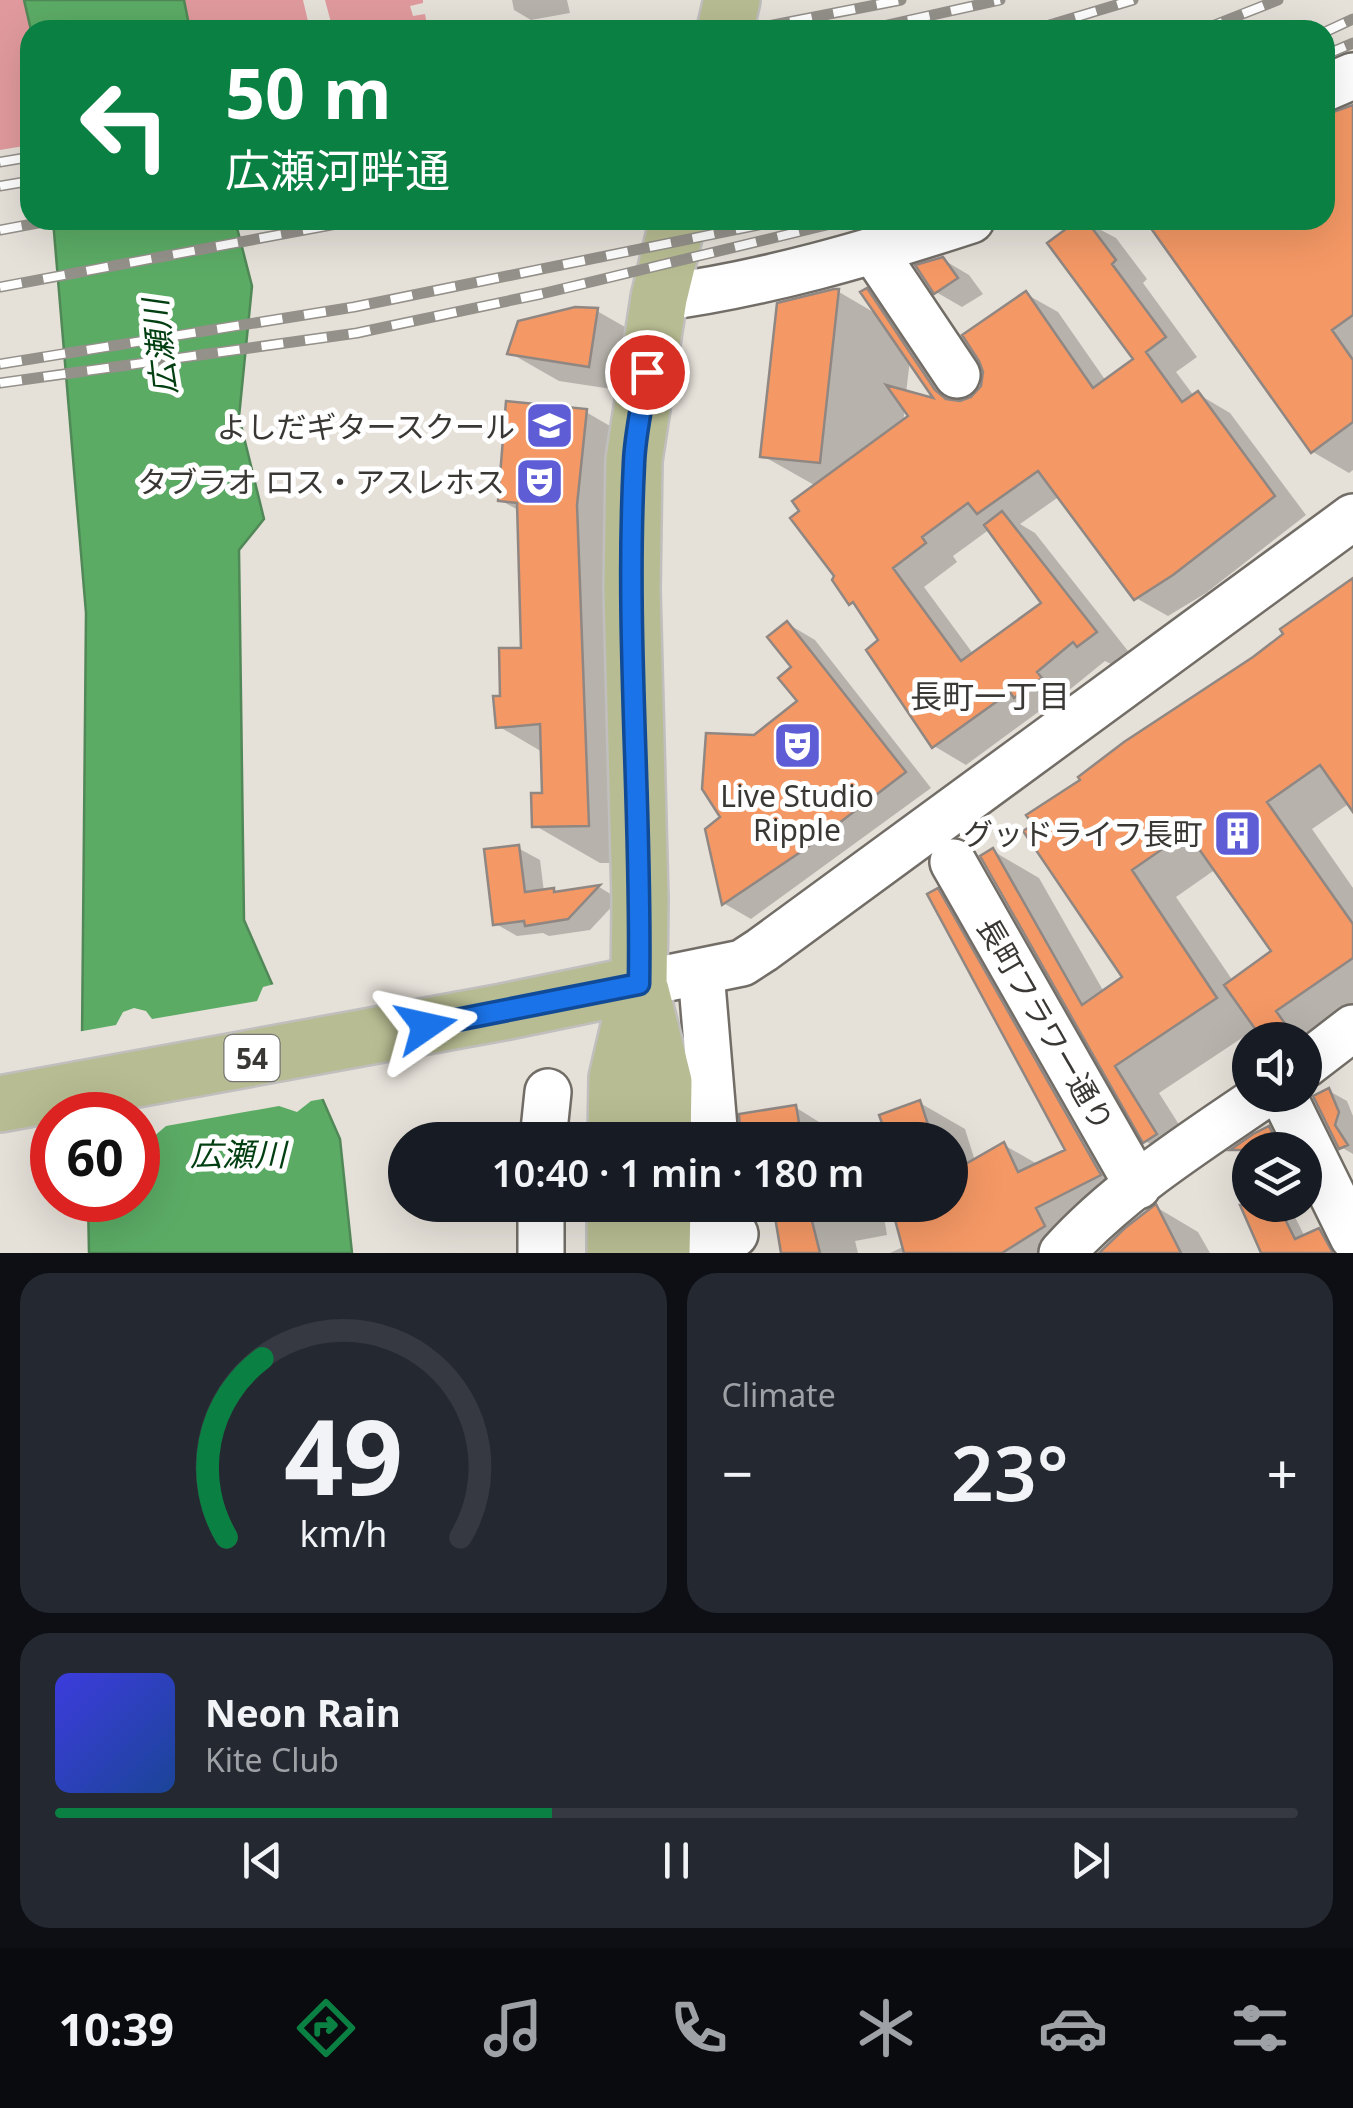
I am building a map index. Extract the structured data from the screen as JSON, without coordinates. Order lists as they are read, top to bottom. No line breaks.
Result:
{"streets":{"main road":["54"],"street":["長町フラワー通り"]},"districts":["長町一丁目"],"water":["広瀬川"],"places":{"school or university":["よしだギタースクール"],"theatre":["タブラオ ロス・アスレホス","Live Studio Ripple"],"building":["グッドライフ長町"]},"page":{"turn":["50 m","広瀬河畔通"],"limit":"60","trip":"10:40 · 1 min · 180 m","tile":"Climate","heat":["−","23°","+"],"song":["Neon Rain","Kite Club"],"tabs":"10:39","gauge":["49","km/h"]}}
